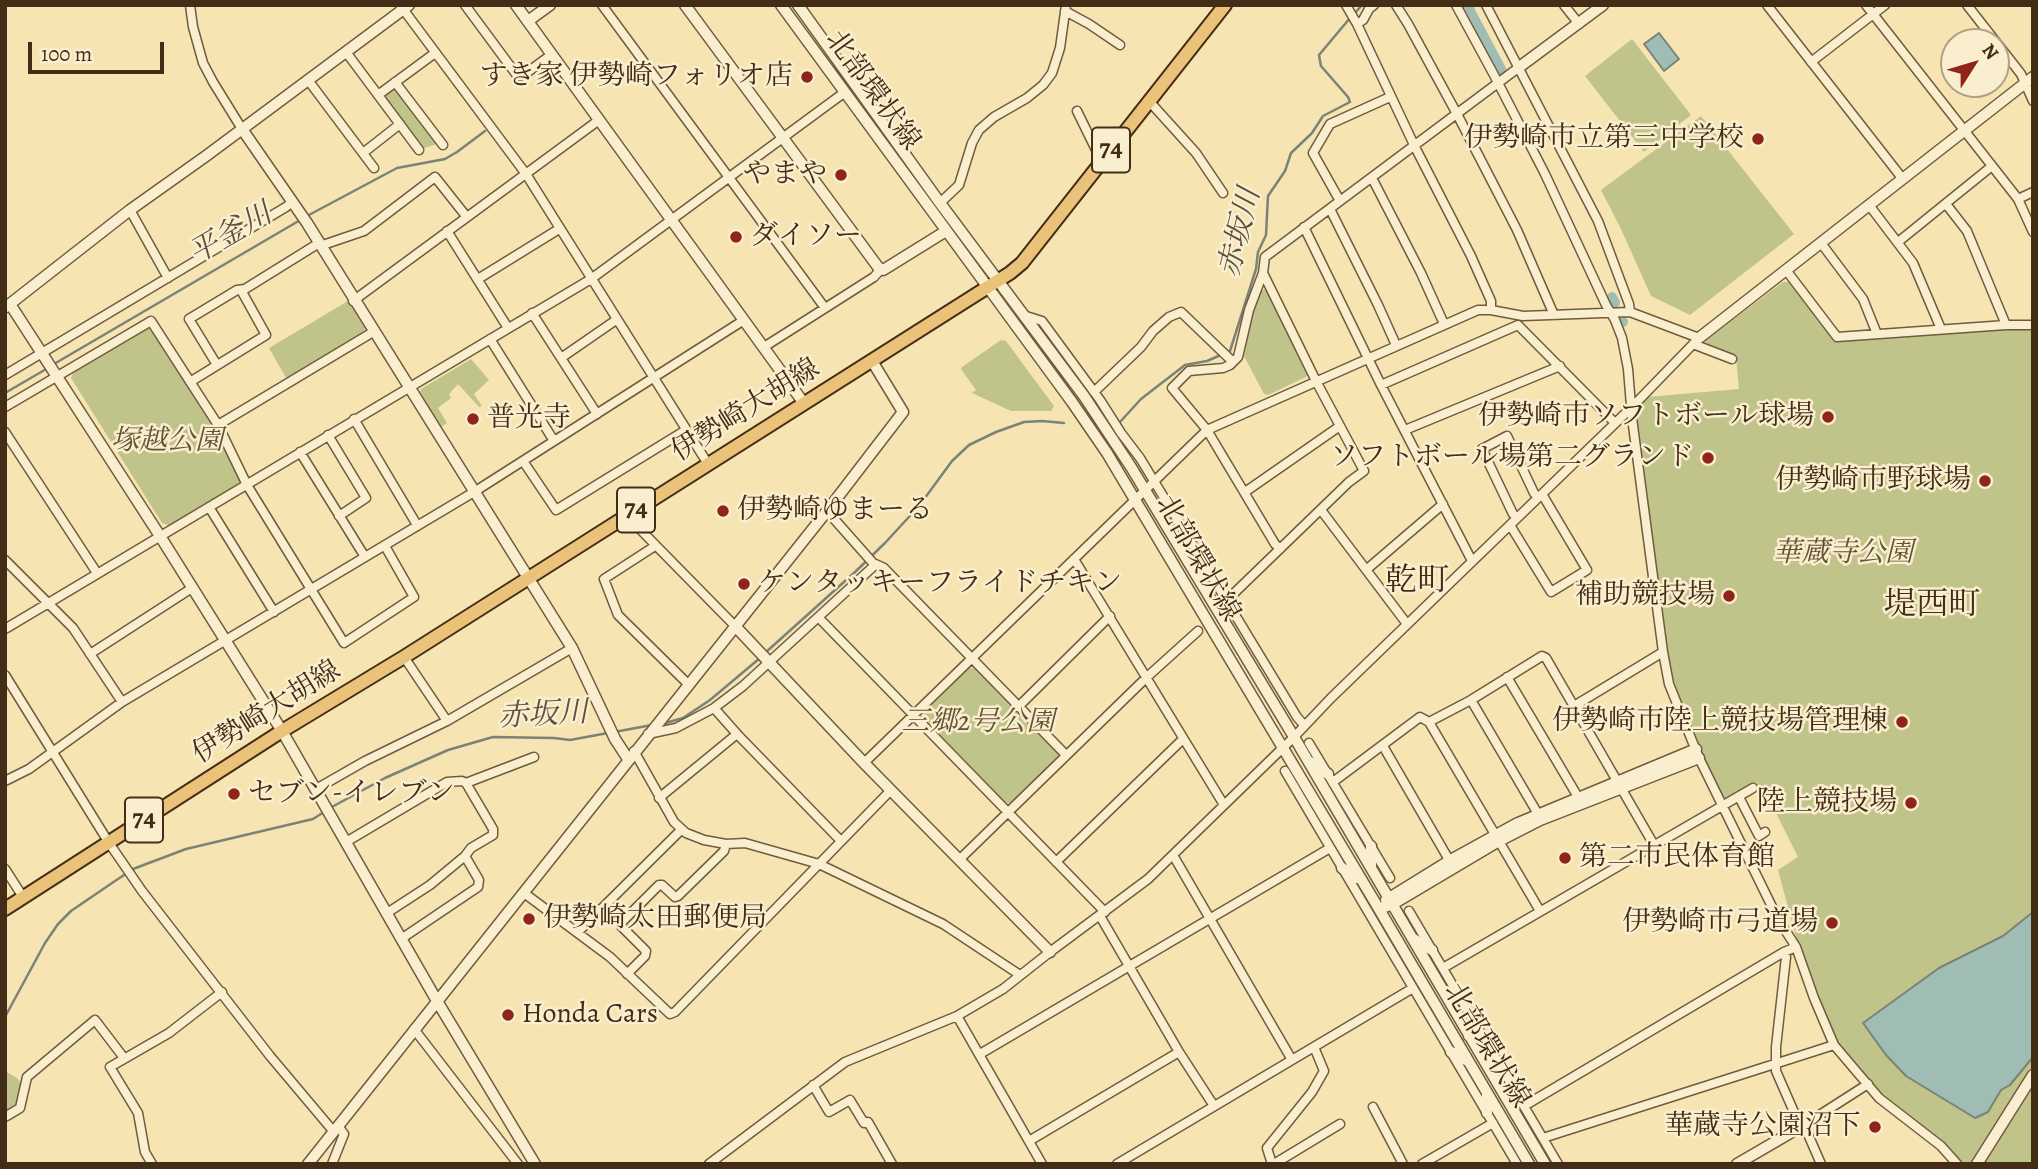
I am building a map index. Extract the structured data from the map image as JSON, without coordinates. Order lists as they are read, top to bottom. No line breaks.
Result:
{"streets":{"main road":["74","伊勢崎大胡線"],"street":["北部環状線"]},"crossings":[["北部環状線","伊勢崎大胡線"]],"districts":["乾町","堤西町"],"water":["赤坂川","平釜川"],"parks":["塚越公園","華蔵寺公園","三郷2号公園"],"places":["すき家 伊勢崎フォリオ店","伊勢崎市立第三中学校","やまや","ダイソー","伊勢崎市ソフトボール球場","普光寺","ソフトボール場第二グランド","伊勢崎市野球場","伊勢崎ゆまーる","ケンタッキーフライドチキン","補助競技場","伊勢崎市陸上競技場管理棟","セブン-イレブン","陸上競技場","第二市民体育館","伊勢崎太田郵便局","伊勢崎市弓道場","Honda Cars","華蔵寺公園沼下"],"scale_bar":"100 m","north":"top right"}
